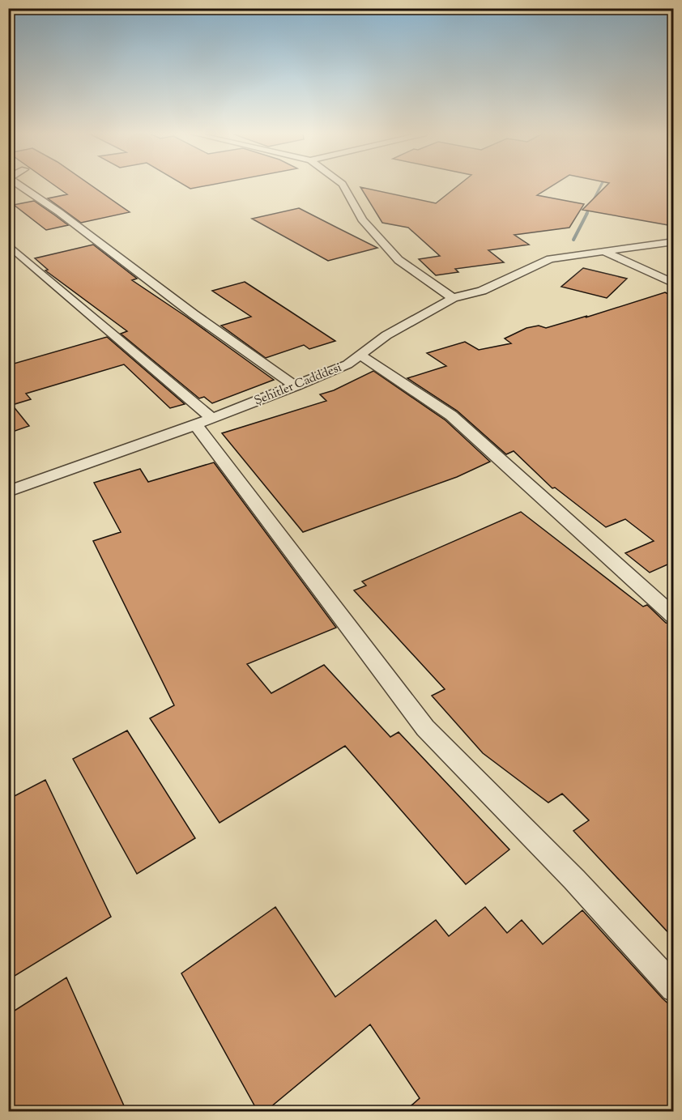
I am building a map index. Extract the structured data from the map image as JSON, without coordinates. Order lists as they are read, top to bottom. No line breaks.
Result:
{"streets":{"street":["Şehitler Cadddesi"]}}
